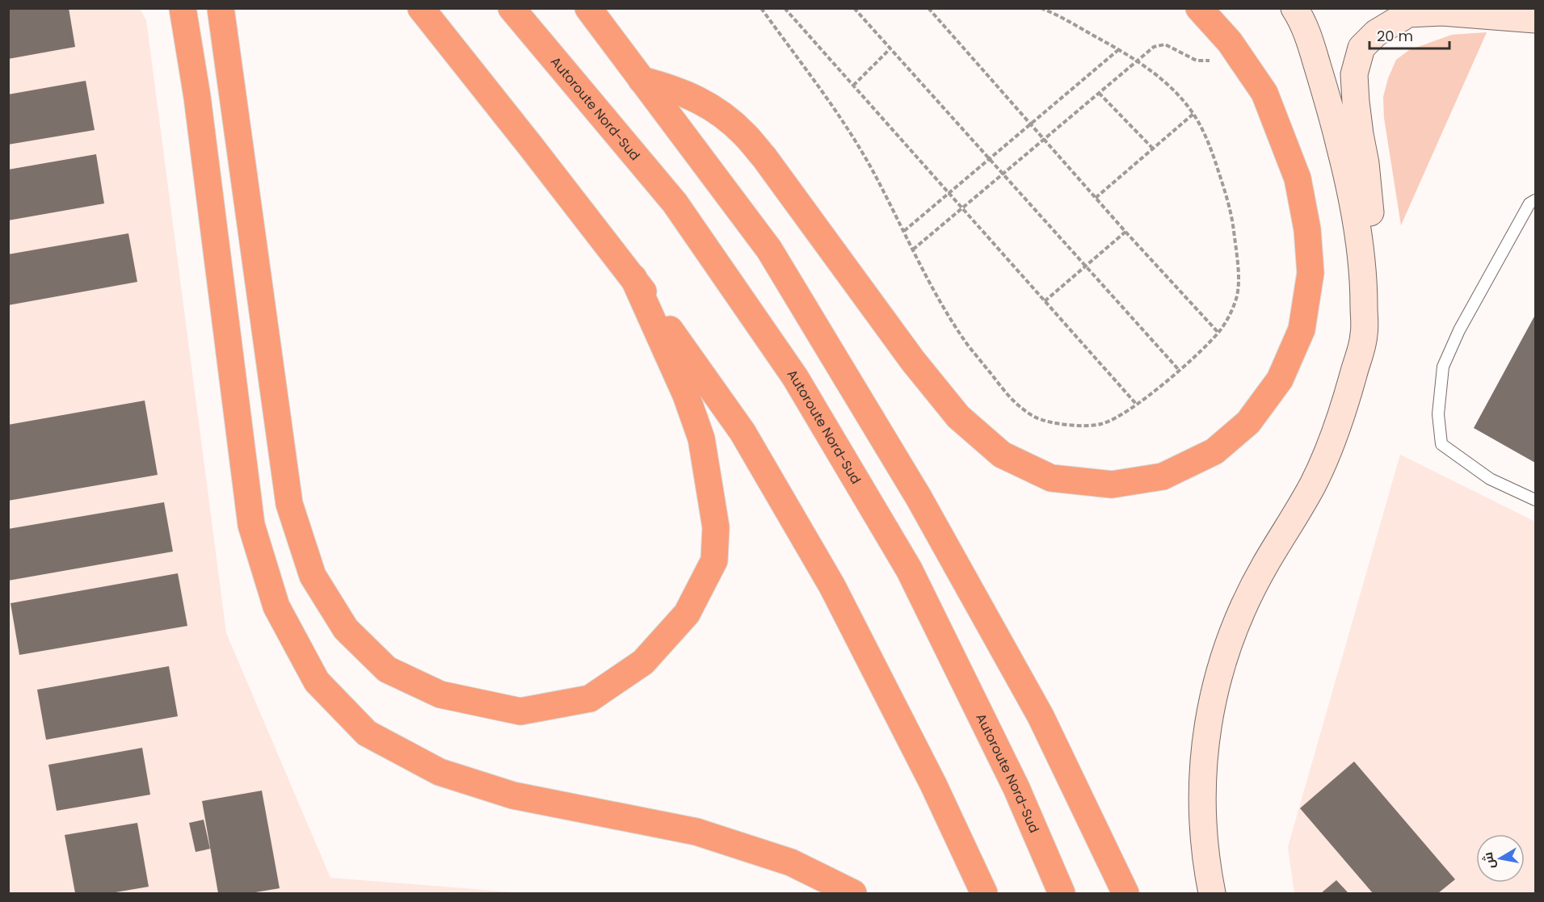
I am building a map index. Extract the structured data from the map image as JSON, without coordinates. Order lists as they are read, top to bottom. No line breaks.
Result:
{"streets":{"highway":["Autoroute Nord-Sud"]},"scale_bar":"20 m","north":"left"}
